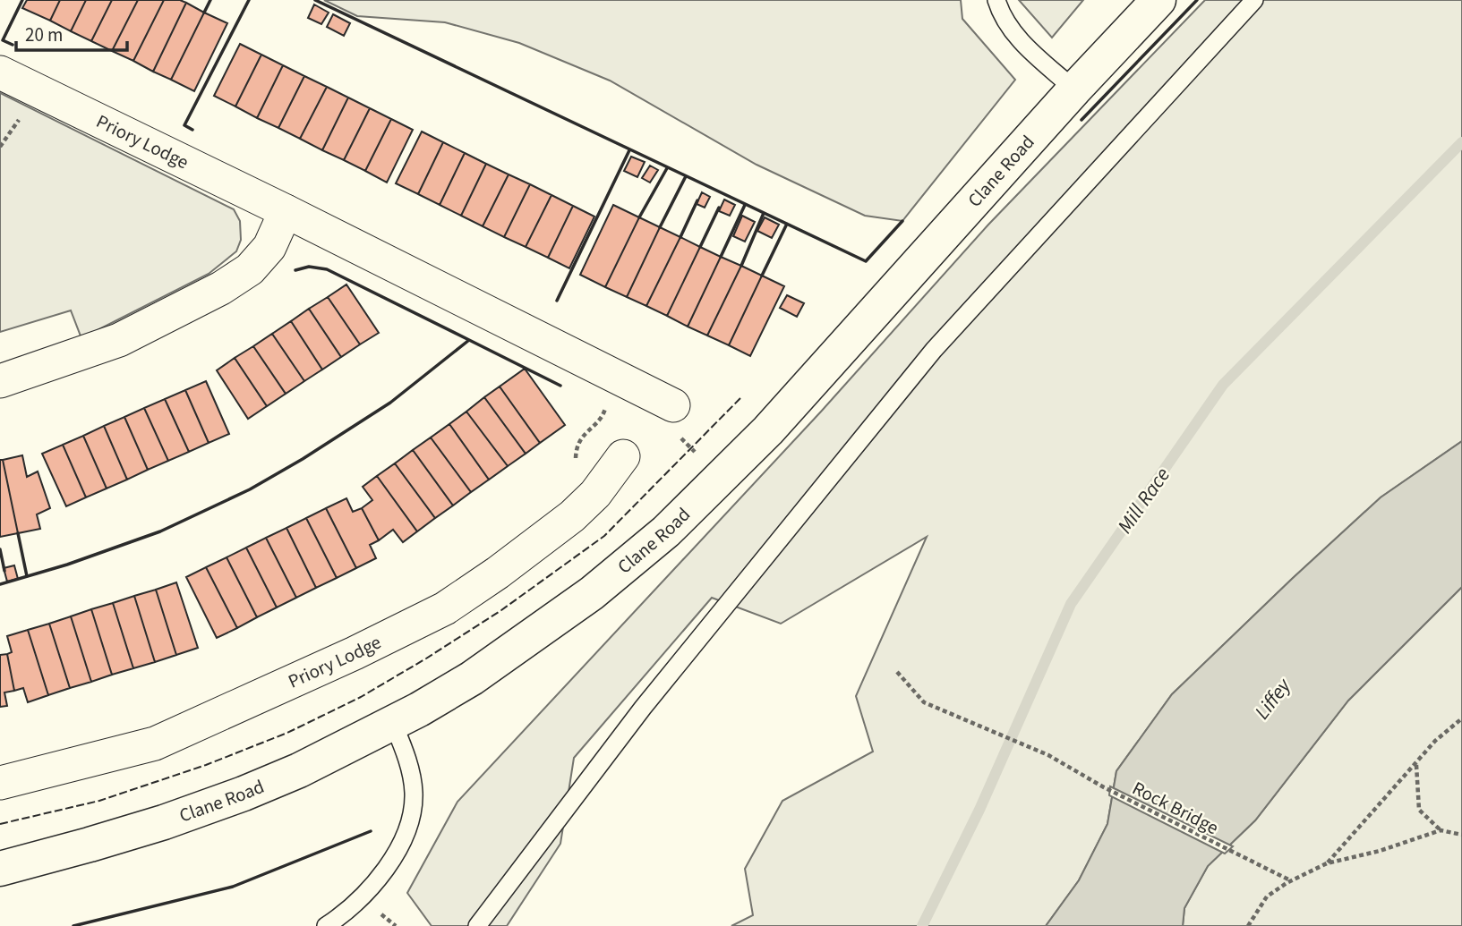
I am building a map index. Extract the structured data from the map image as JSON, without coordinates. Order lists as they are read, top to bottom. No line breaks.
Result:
{"streets":{"main road":["Clane Road"],"street":["Priory Lodge"],"path":["Rock Bridge"]},"water":["Mill Race","Liffey"],"scale_bar":"20 m"}
